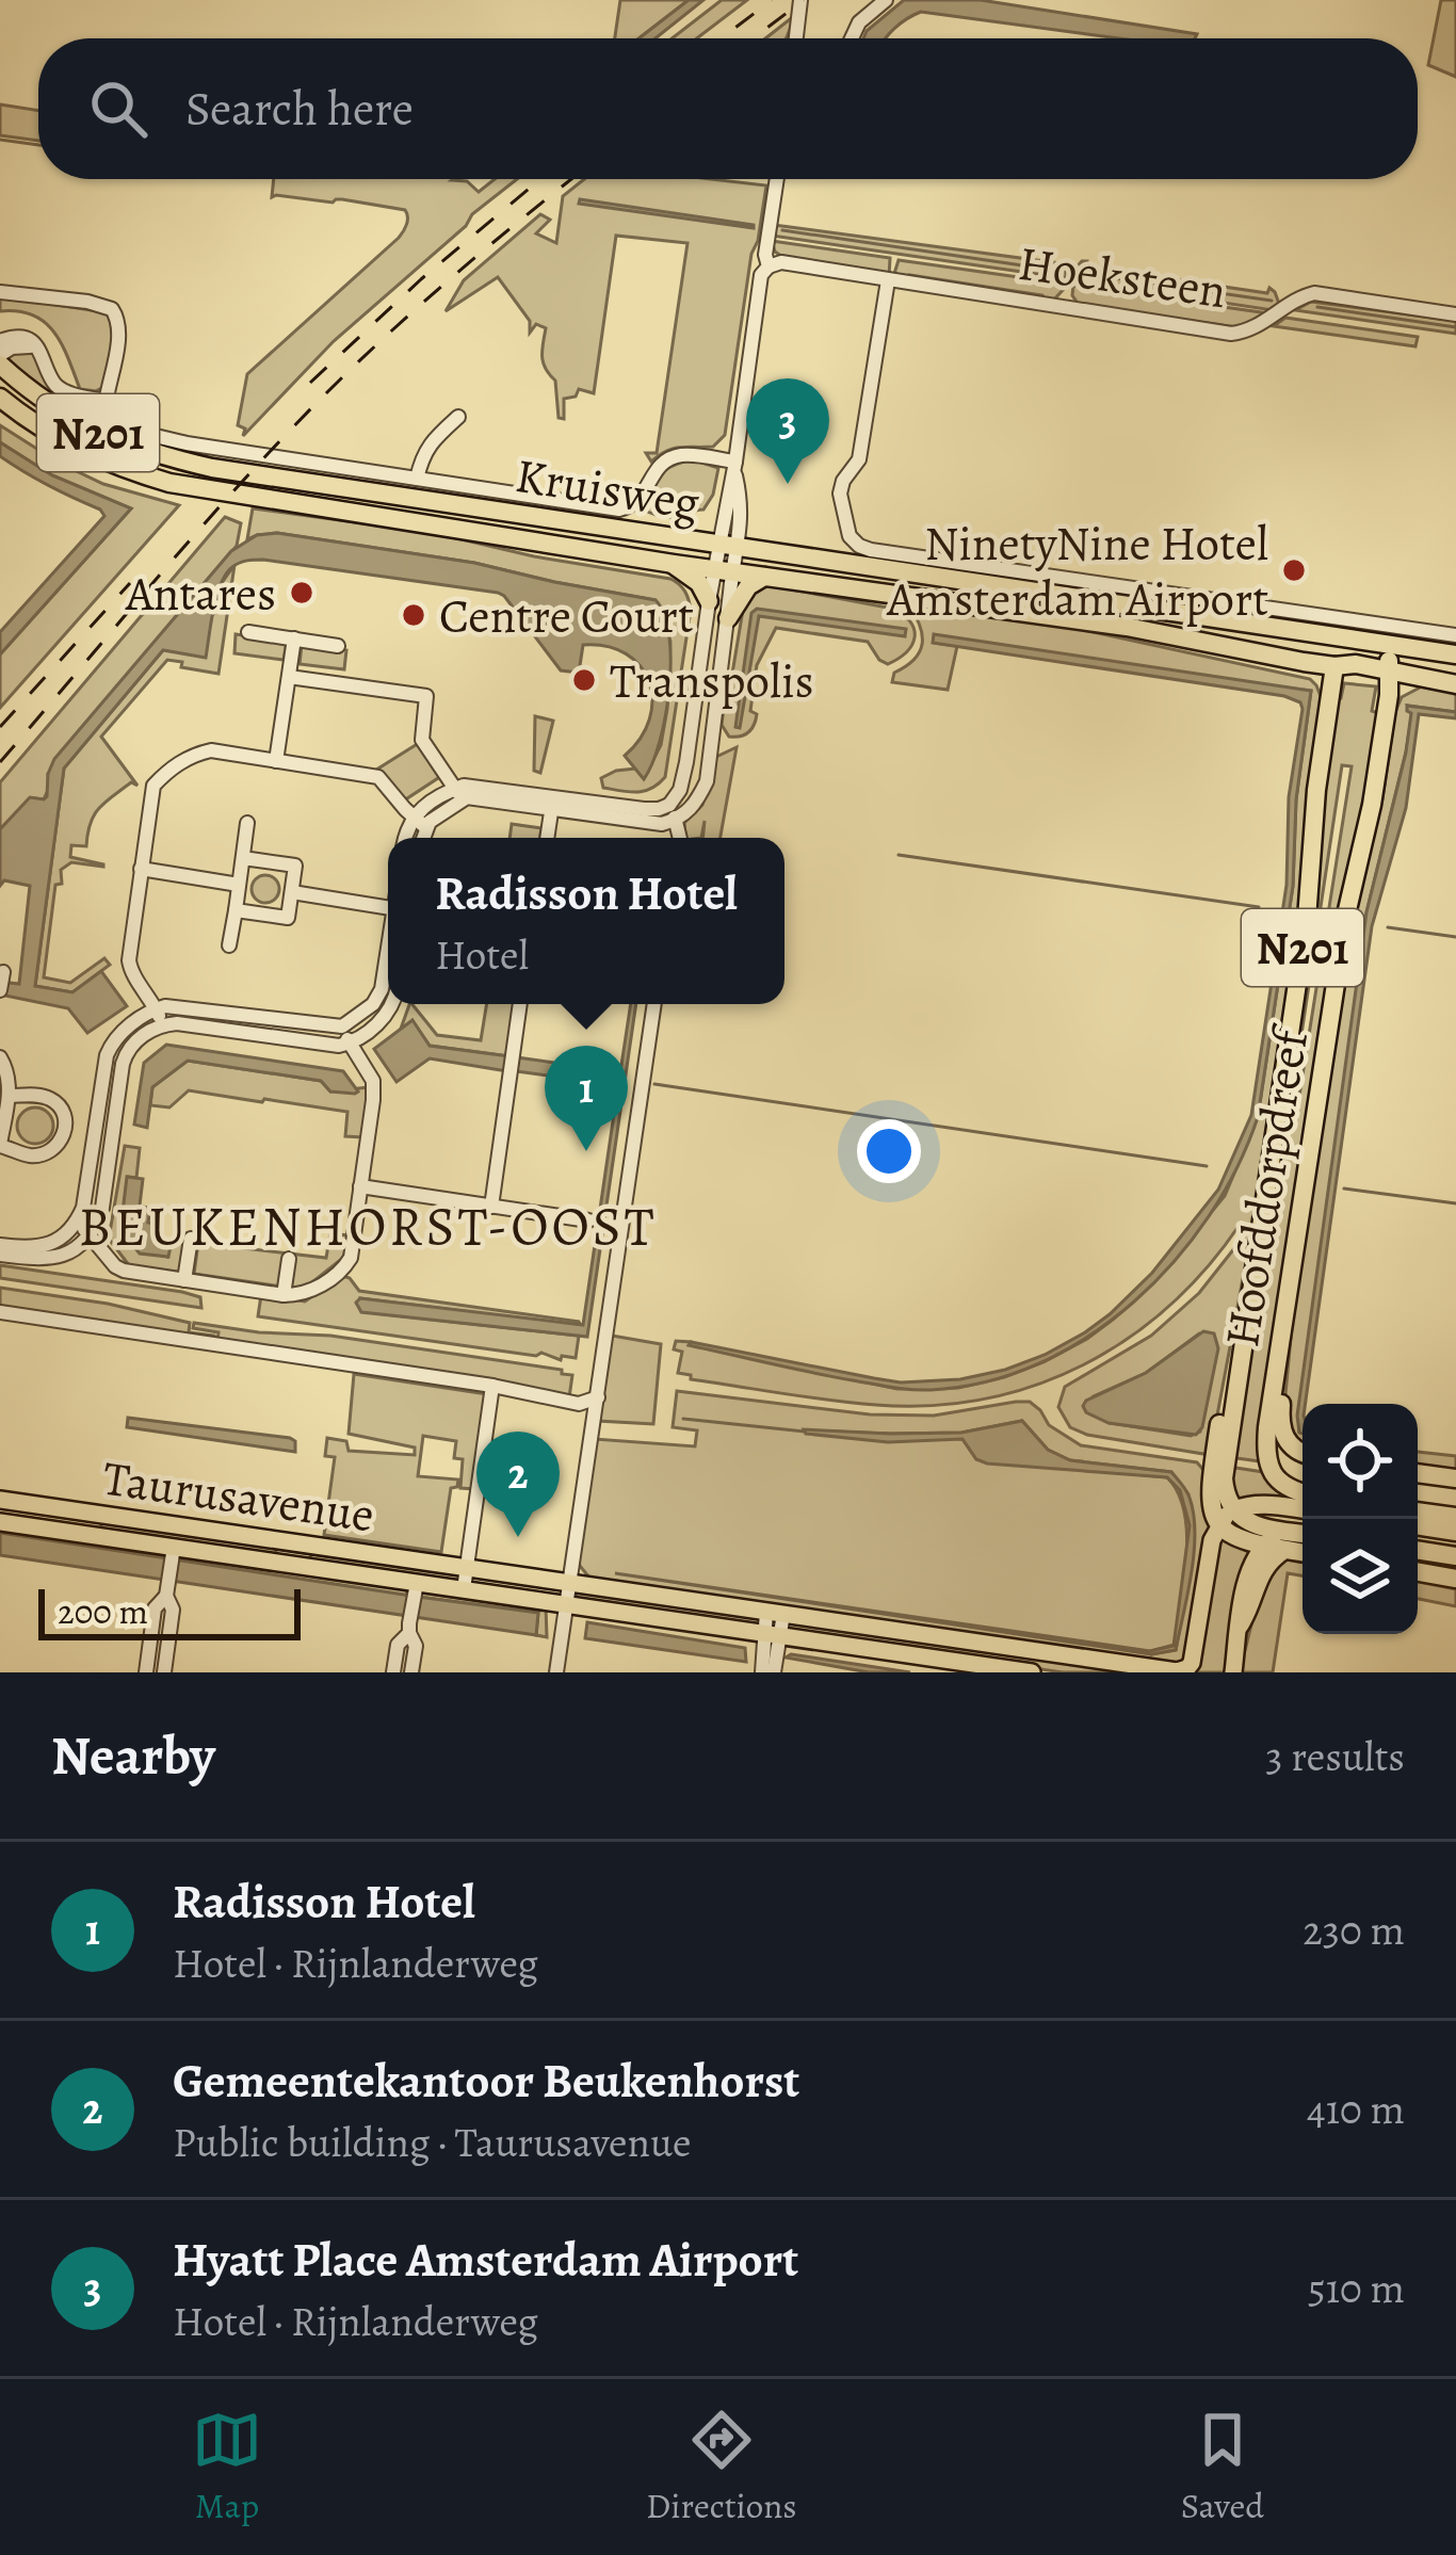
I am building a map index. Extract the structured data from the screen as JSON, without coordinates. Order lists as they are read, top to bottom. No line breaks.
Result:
{"streets":{"highway":["N201","Kruisweg","Hoofddorpdreef"],"main road":["Taurusavenue"],"street":["Hoeksteen"]},"crossings":[["Kruisweg","Hoofddorpdreef"]],"districts":["BEUKENHORST-OOST"],"places":["NinetyNine Hotel Amsterdam Airport","Antares","Centre Court","Transpolis"],"scale_bar":"200 m","page":{"search":"Search here","pins":["3","1","2"],"popup":["Radisson Hotel","Hotel"],"scale":"200 m","heading":["Nearby","3 results"],"list":[{"mark":"1","name":"Radisson Hotel","note":"Hotel · Rijnlanderweg","value":"230 m"},{"mark":"2","name":"Gemeentekantoor Beukenhorst","note":"Public building · Taurusavenue","value":"410 m"},{"mark":"3","name":"Hyatt Place Amsterdam Airport","note":"Hotel · Rijnlanderweg","value":"510 m"}],"nav":["Map","Directions","Saved"]}}
